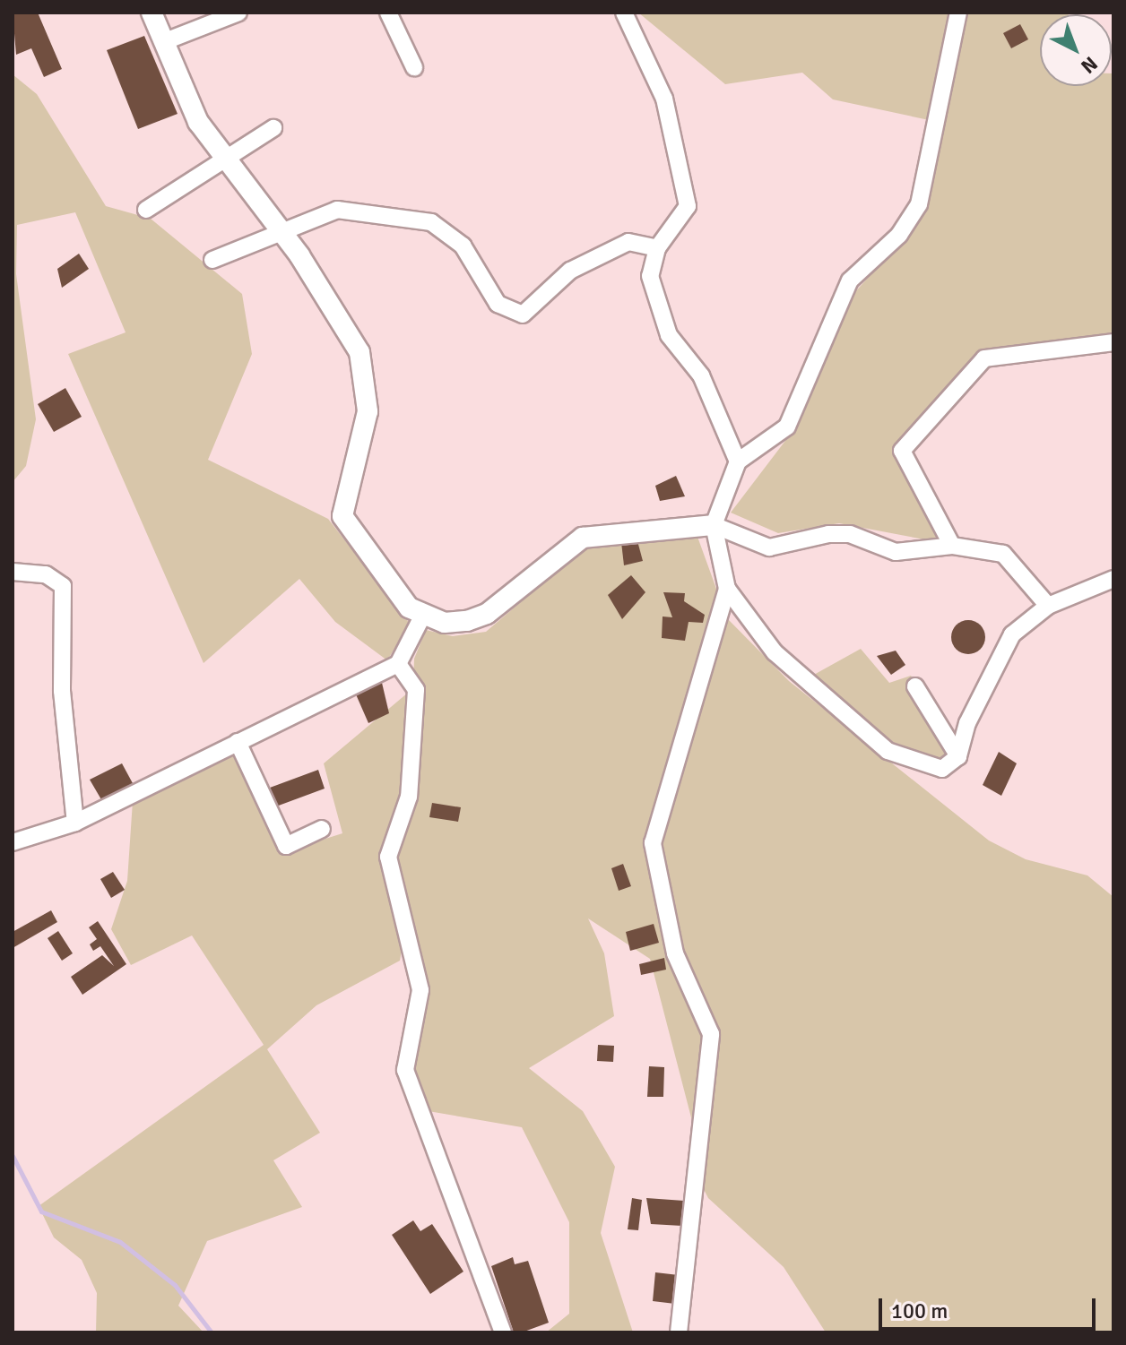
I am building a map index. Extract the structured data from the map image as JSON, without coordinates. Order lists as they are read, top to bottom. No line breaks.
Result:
{"scale_bar":"100 m","north":"bottom right"}
